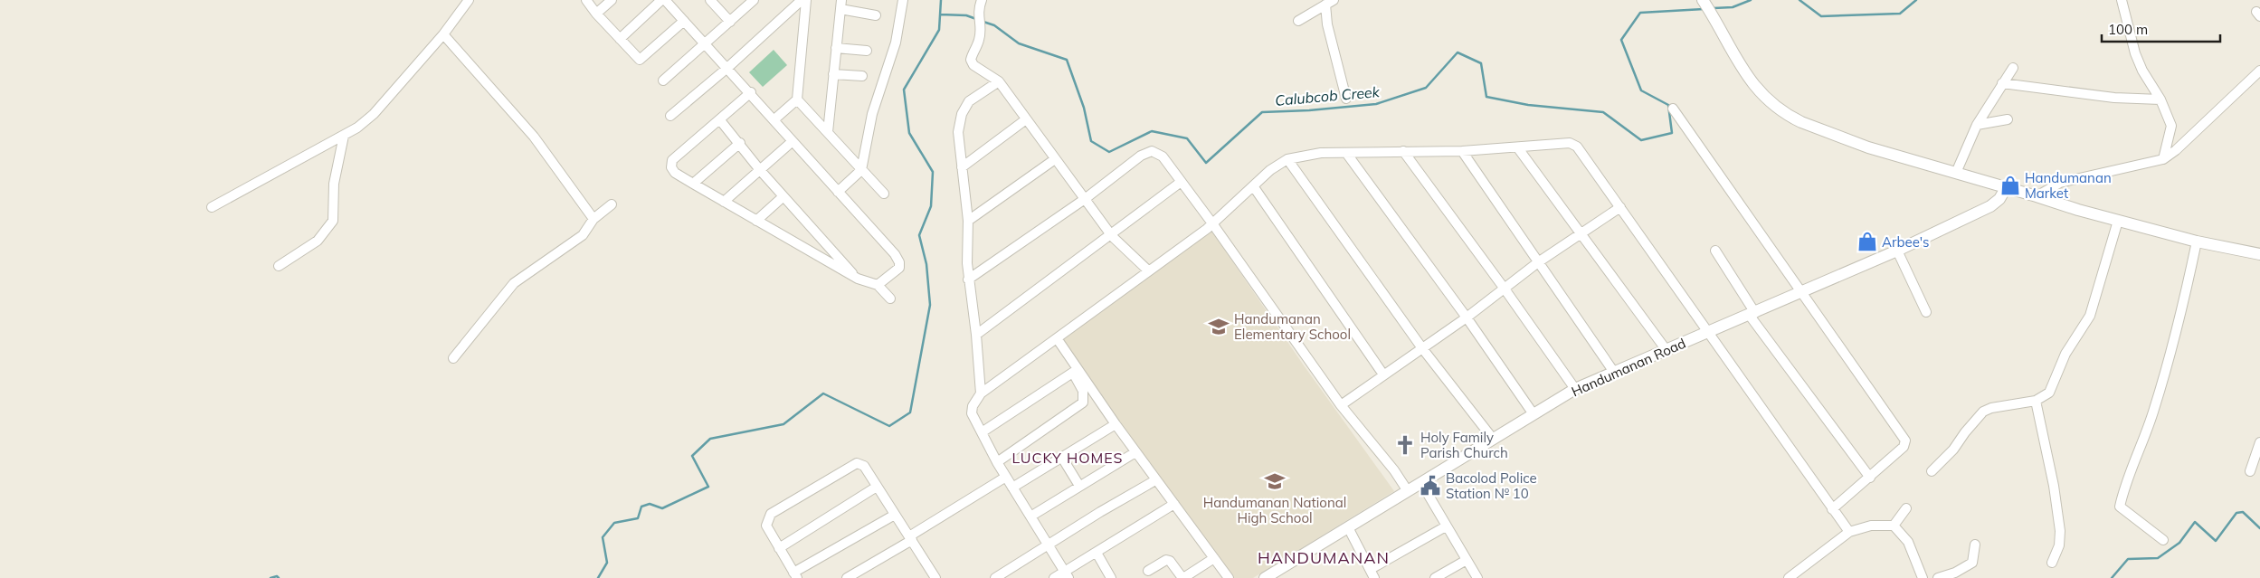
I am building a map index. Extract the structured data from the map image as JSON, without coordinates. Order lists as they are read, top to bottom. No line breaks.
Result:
{"streets":{"street":["Handumanan Road"]},"districts":["LUCKY HOMES","HANDUMANAN"],"water":["Calubcob Creek"],"places":{"shop":["Handumanan Market","Arbee's"],"school or university":["Handumanan Elementary School","Handumanan National High School"],"church":["Holy Family Parish Church"],"public building":["Bacolod Police Station № 10"]},"scale_bar":"100 m"}
